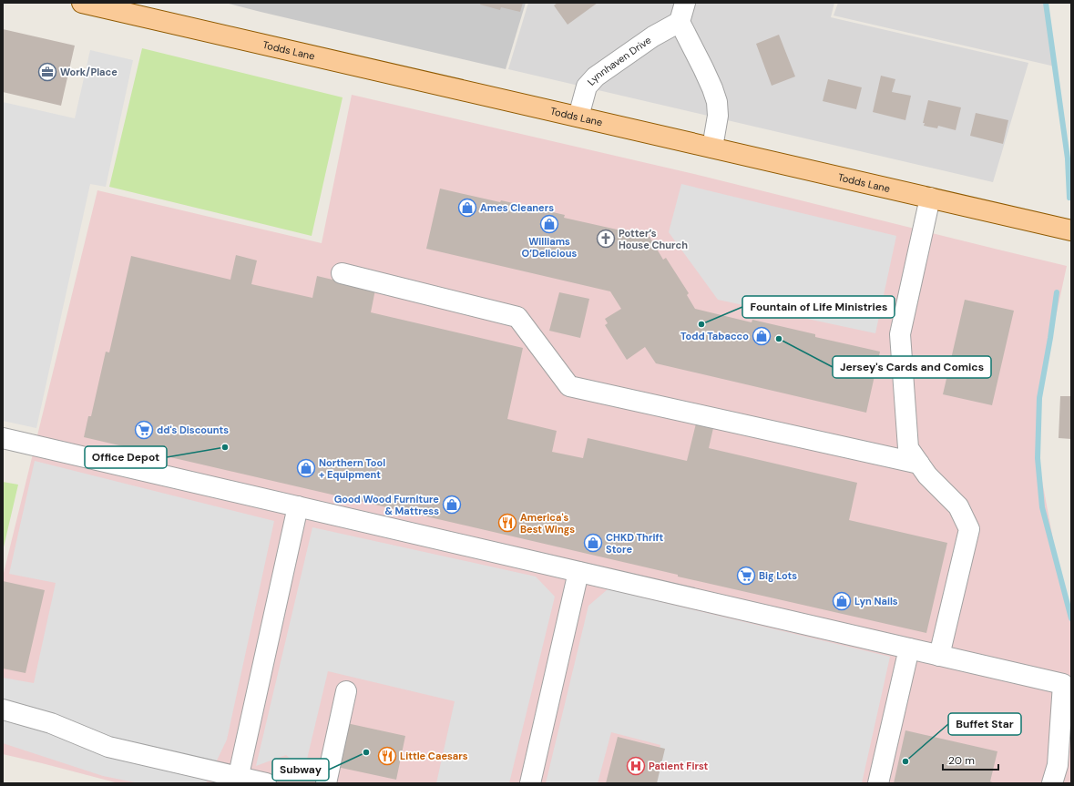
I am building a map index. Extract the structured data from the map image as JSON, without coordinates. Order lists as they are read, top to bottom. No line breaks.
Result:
{"streets":{"main road":["Todds Lane"],"street":["Lynnhaven Drive"]},"crossings":[["Todds Lane","Lynnhaven Drive"]],"places":{"office":["Work/Place"],"shop":["Ames Cleaners","Williams O’Delicious","Todd Tabacco","Northern Tool + Equipment","Good Wood Furniture & Mattress","CHKD Thrift Store","Lyn Nails"],"church":["Potter’s House Church"],"other":["Fountain of Life Ministries","Jersey's Cards and Comics","Office Depot","Subway","Buffet Star"],"supermarket":["dd's Discounts","Big Lots"],"restaurant":["America's Best Wings","Little Caesars"],"hospital":["Patient First"]},"scale_bar":"20 m"}
